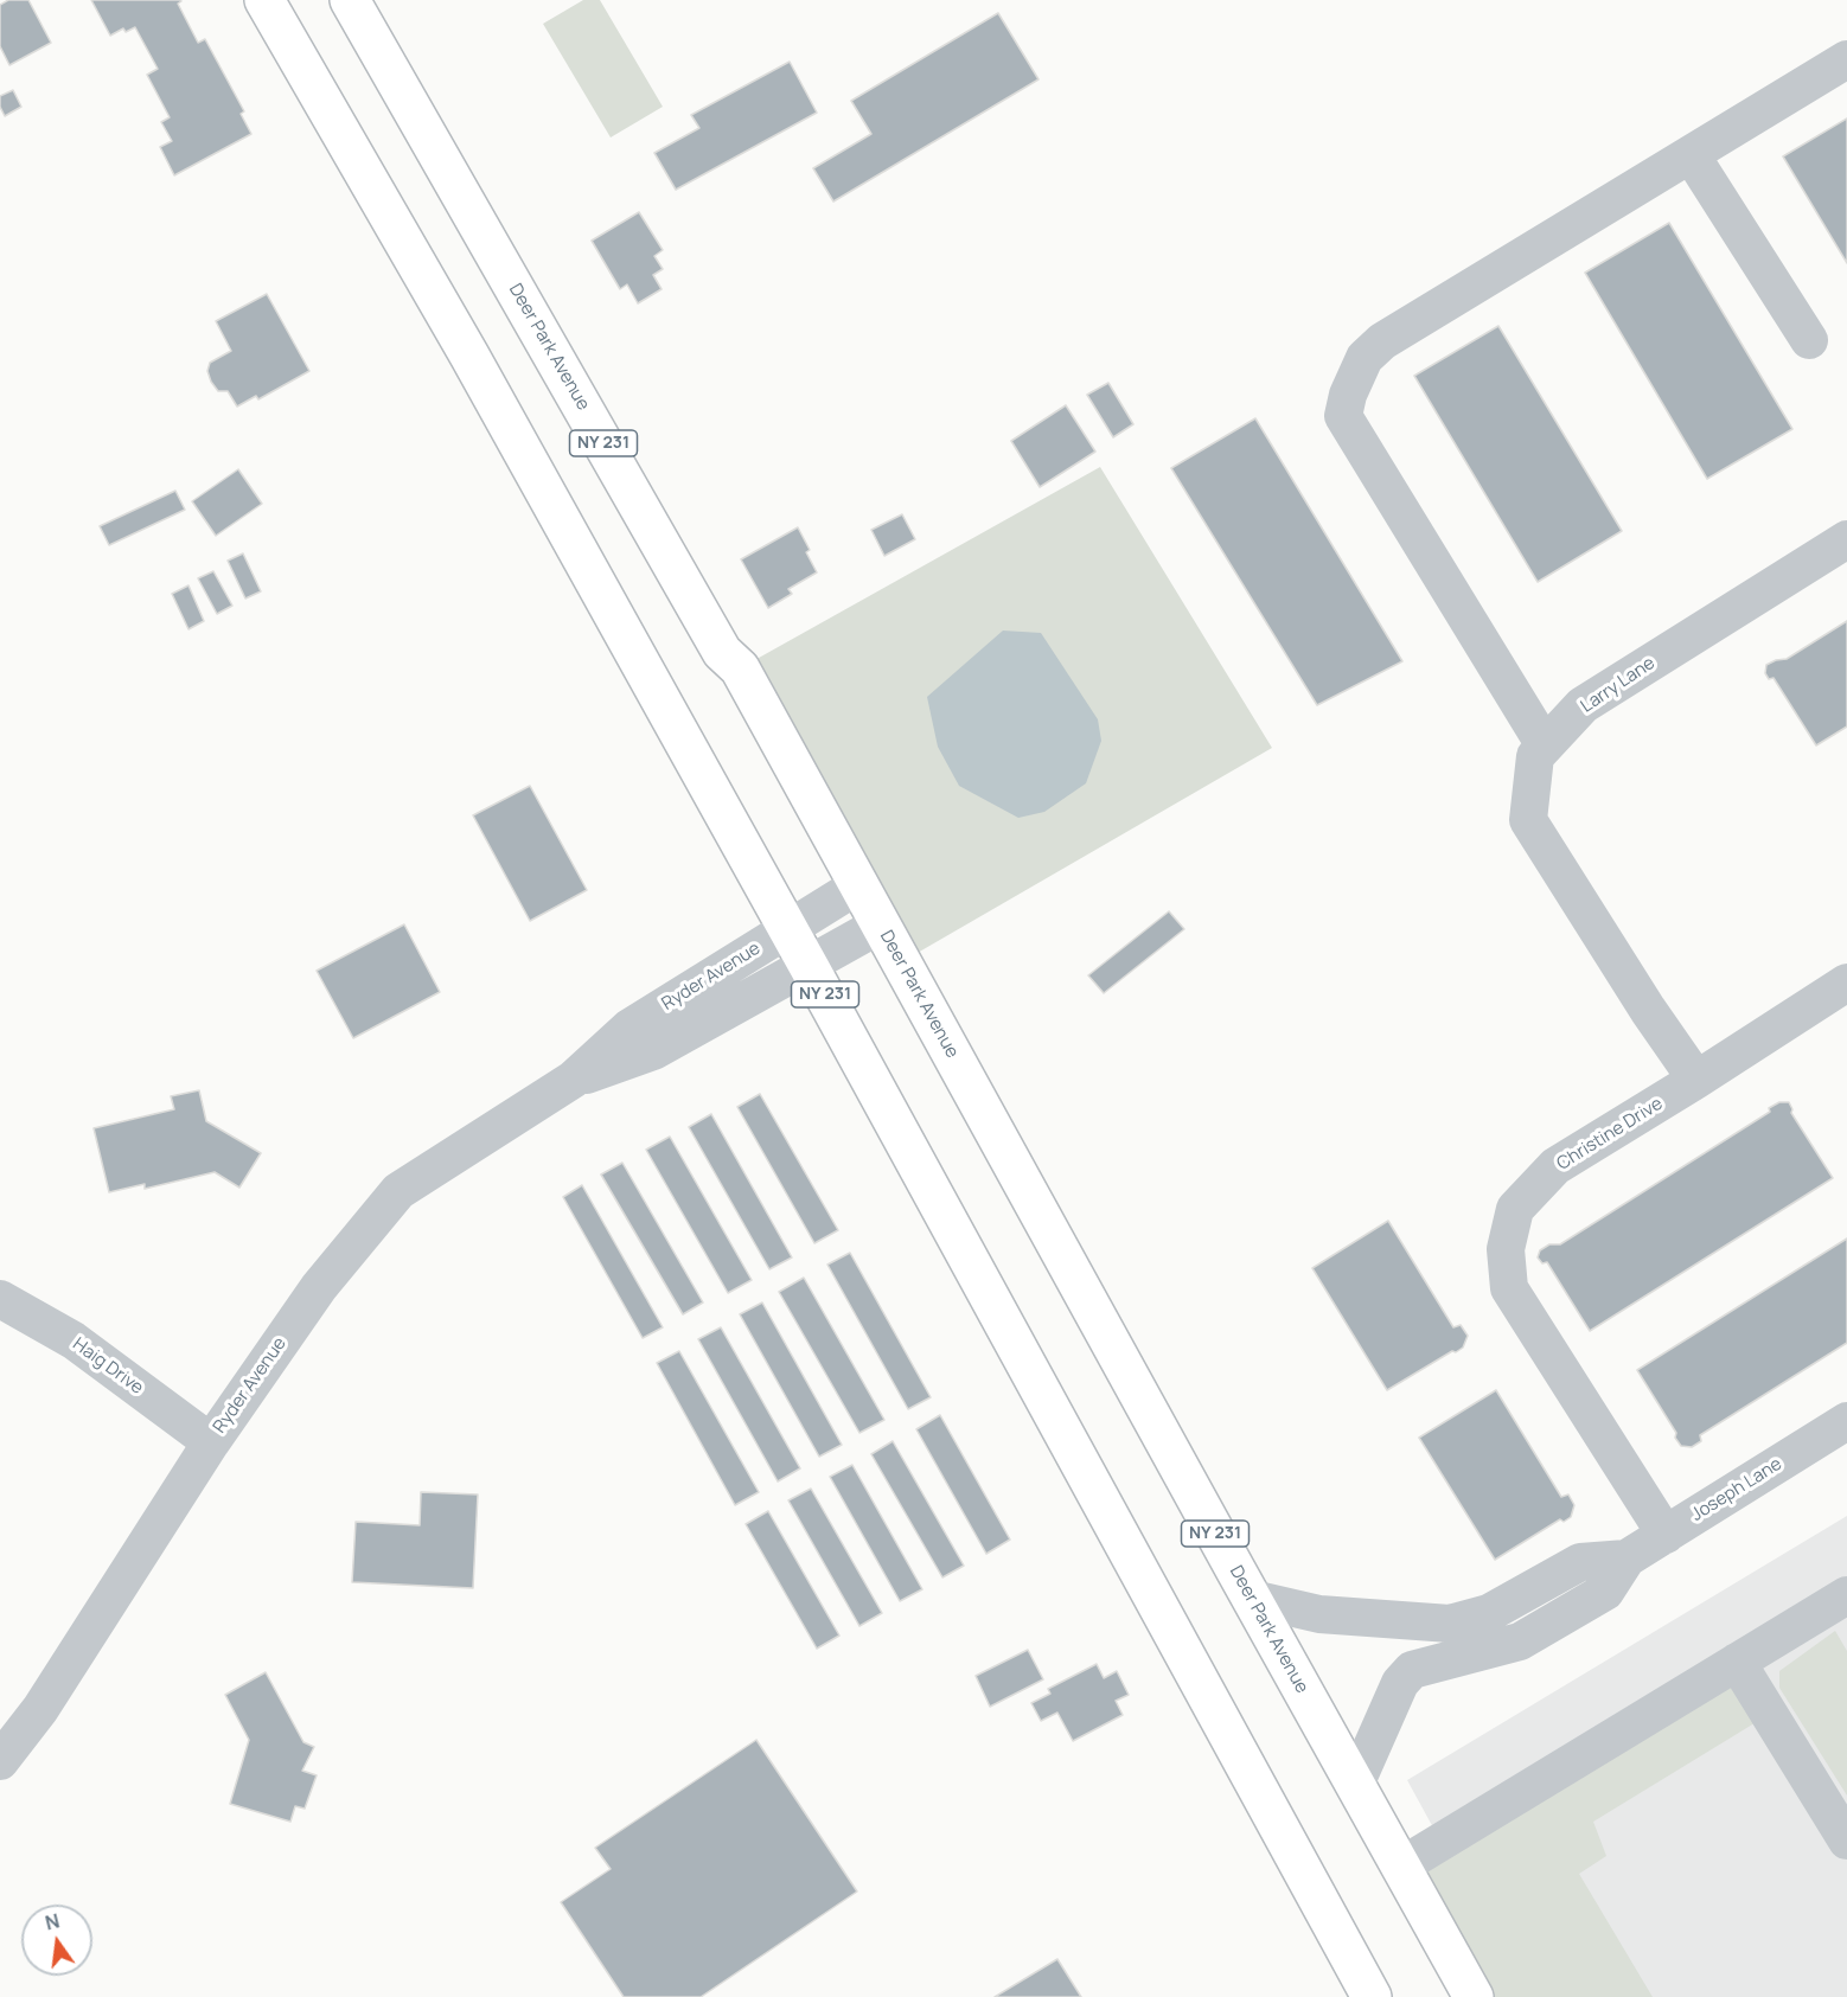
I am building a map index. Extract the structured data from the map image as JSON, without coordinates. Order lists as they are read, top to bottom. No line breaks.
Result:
{"streets":{"main road":["Deer Park Avenue","NY 231"],"street":["Larry Lane","Ryder Avenue","Christine Drive","Haig Drive","Joseph Lane"]},"crossings":[["Deer Park Avenue","Ryder Avenue"],["NY 231","Ryder Avenue"],["Larry Lane","Christine Drive"],["Ryder Avenue","Haig Drive"],["Christine Drive","Joseph Lane"]],"north":"top"}
